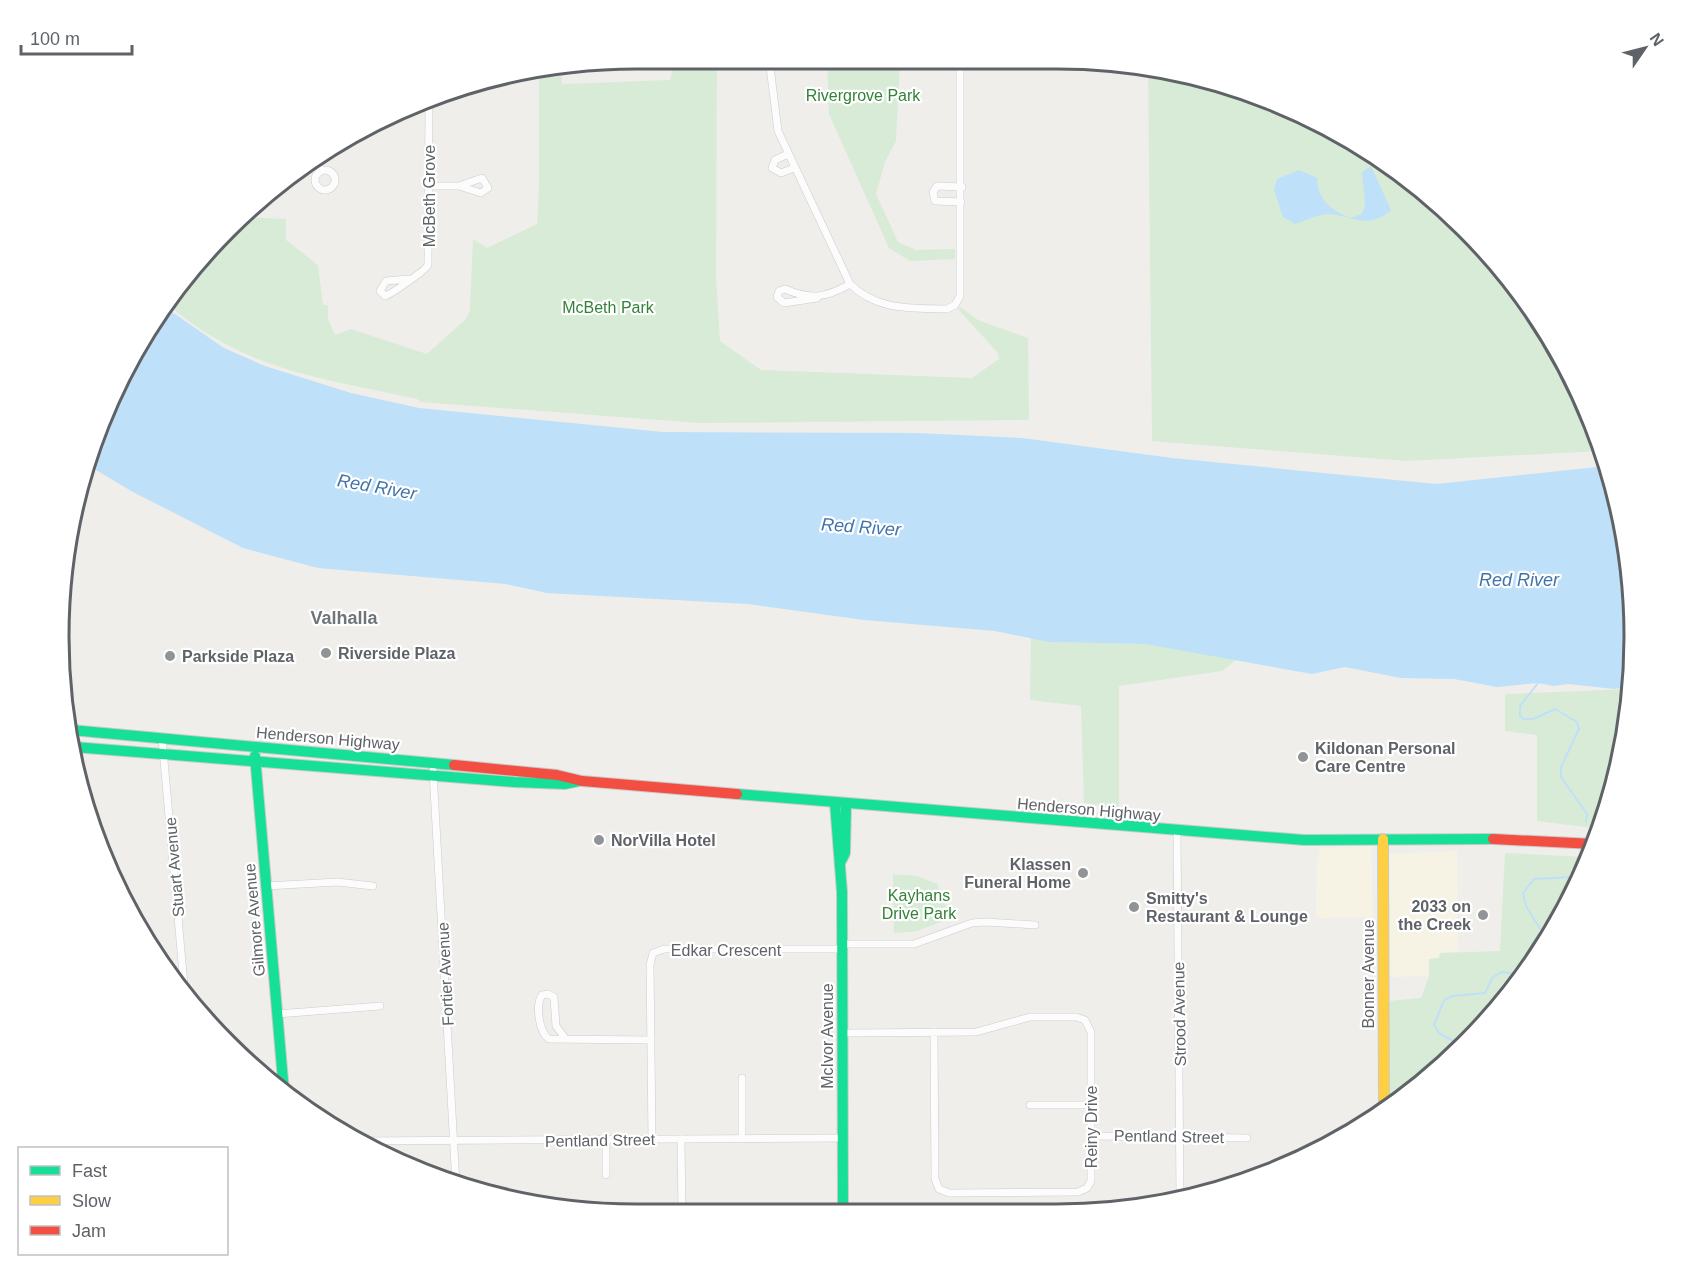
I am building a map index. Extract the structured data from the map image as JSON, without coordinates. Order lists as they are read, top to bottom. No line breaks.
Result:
{"streets":{"main road":["Henderson Highway","Gilmore Avenue","Bonner Avenue","McIvor Avenue"],"street":["McBeth Grove","Stuart Avenue","Edkar Crescent","Fortier Avenue","Strood Avenue","Reiny Drive","Pentland Street"]},"crossings":[["Henderson Highway","Stuart Avenue"],["Henderson Highway","Gilmore Avenue"],["Henderson Highway","Fortier Avenue"],["Henderson Highway","Bonner Avenue"],["Henderson Highway","Strood Avenue"],["Henderson Highway","McIvor Avenue"],["Edkar Crescent","McIvor Avenue"],["Edkar Crescent","Pentland Street"],["Fortier Avenue","Pentland Street"],["Strood Avenue","Pentland Street"],["McIvor Avenue","Reiny Drive"],["McIvor Avenue","Pentland Street"],["Reiny Drive","Pentland Street"]],"districts":["Valhalla"],"water":["Red River"],"parks":["Rivergrove Park","McBeth Park","Kayhans Drive Park"],"places":["Riverside Plaza","Parkside Plaza","Kildonan Personal Care Centre","NorVilla Hotel","Klassen Funeral Home","Smitty's Restaurant & Lounge","2033 on the Creek"],"legend":["Fast","Slow","Jam"],"scale_bar":"100 m","north":"top right"}
